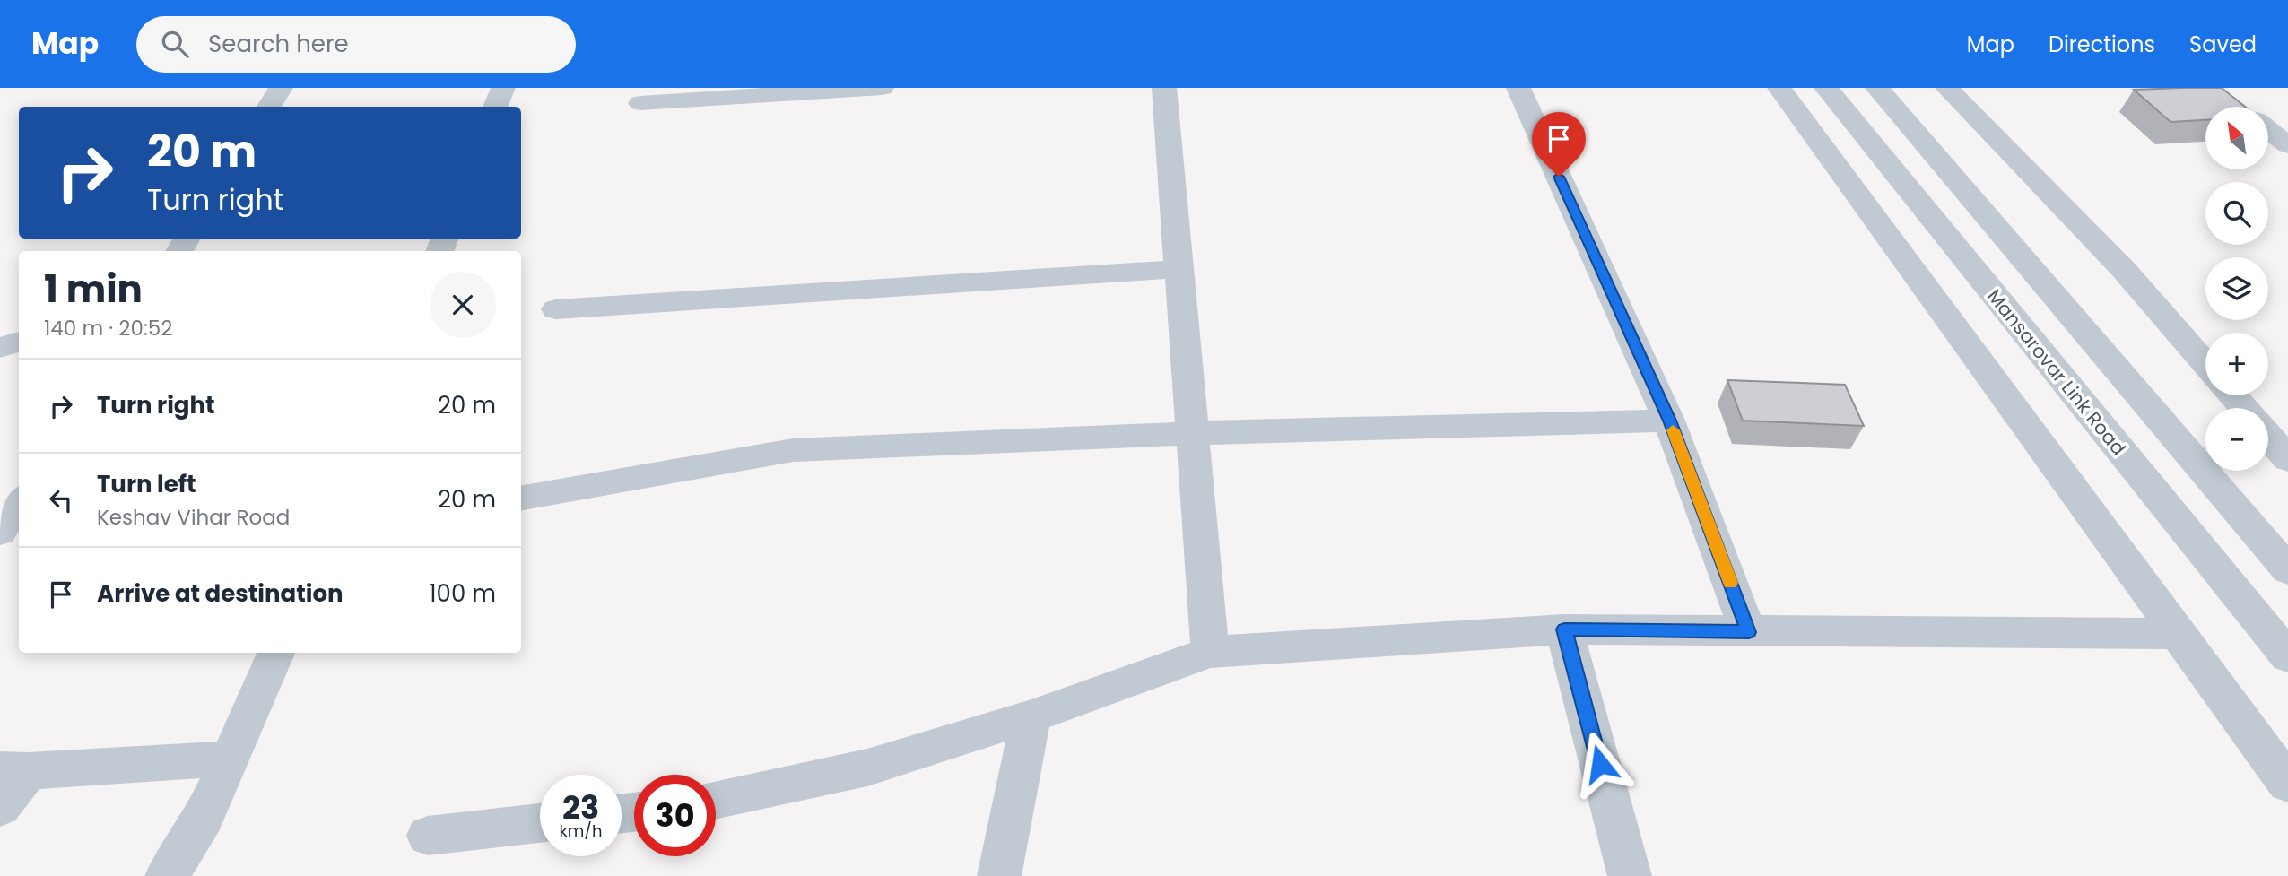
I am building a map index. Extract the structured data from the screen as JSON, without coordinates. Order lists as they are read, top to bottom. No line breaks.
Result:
{"streets":{"street":["Mansarovar Link Road"]},"north":"top left","page":{"header":"Map","search":"Search here","nav":["Map","Directions","Saved"],"map_buttons":["+","−"],"turn":["20 m","Turn right"],"heading":["1 min","140 m · 20:52"],"list":[{"name":"Turn right","value":"20 m"},{"name":"Turn left","note":"Keshav Vihar Road","value":"20 m"},{"name":"Arrive at destination","value":"100 m"}],"speed":"23 km/h","limit":"30"}}
